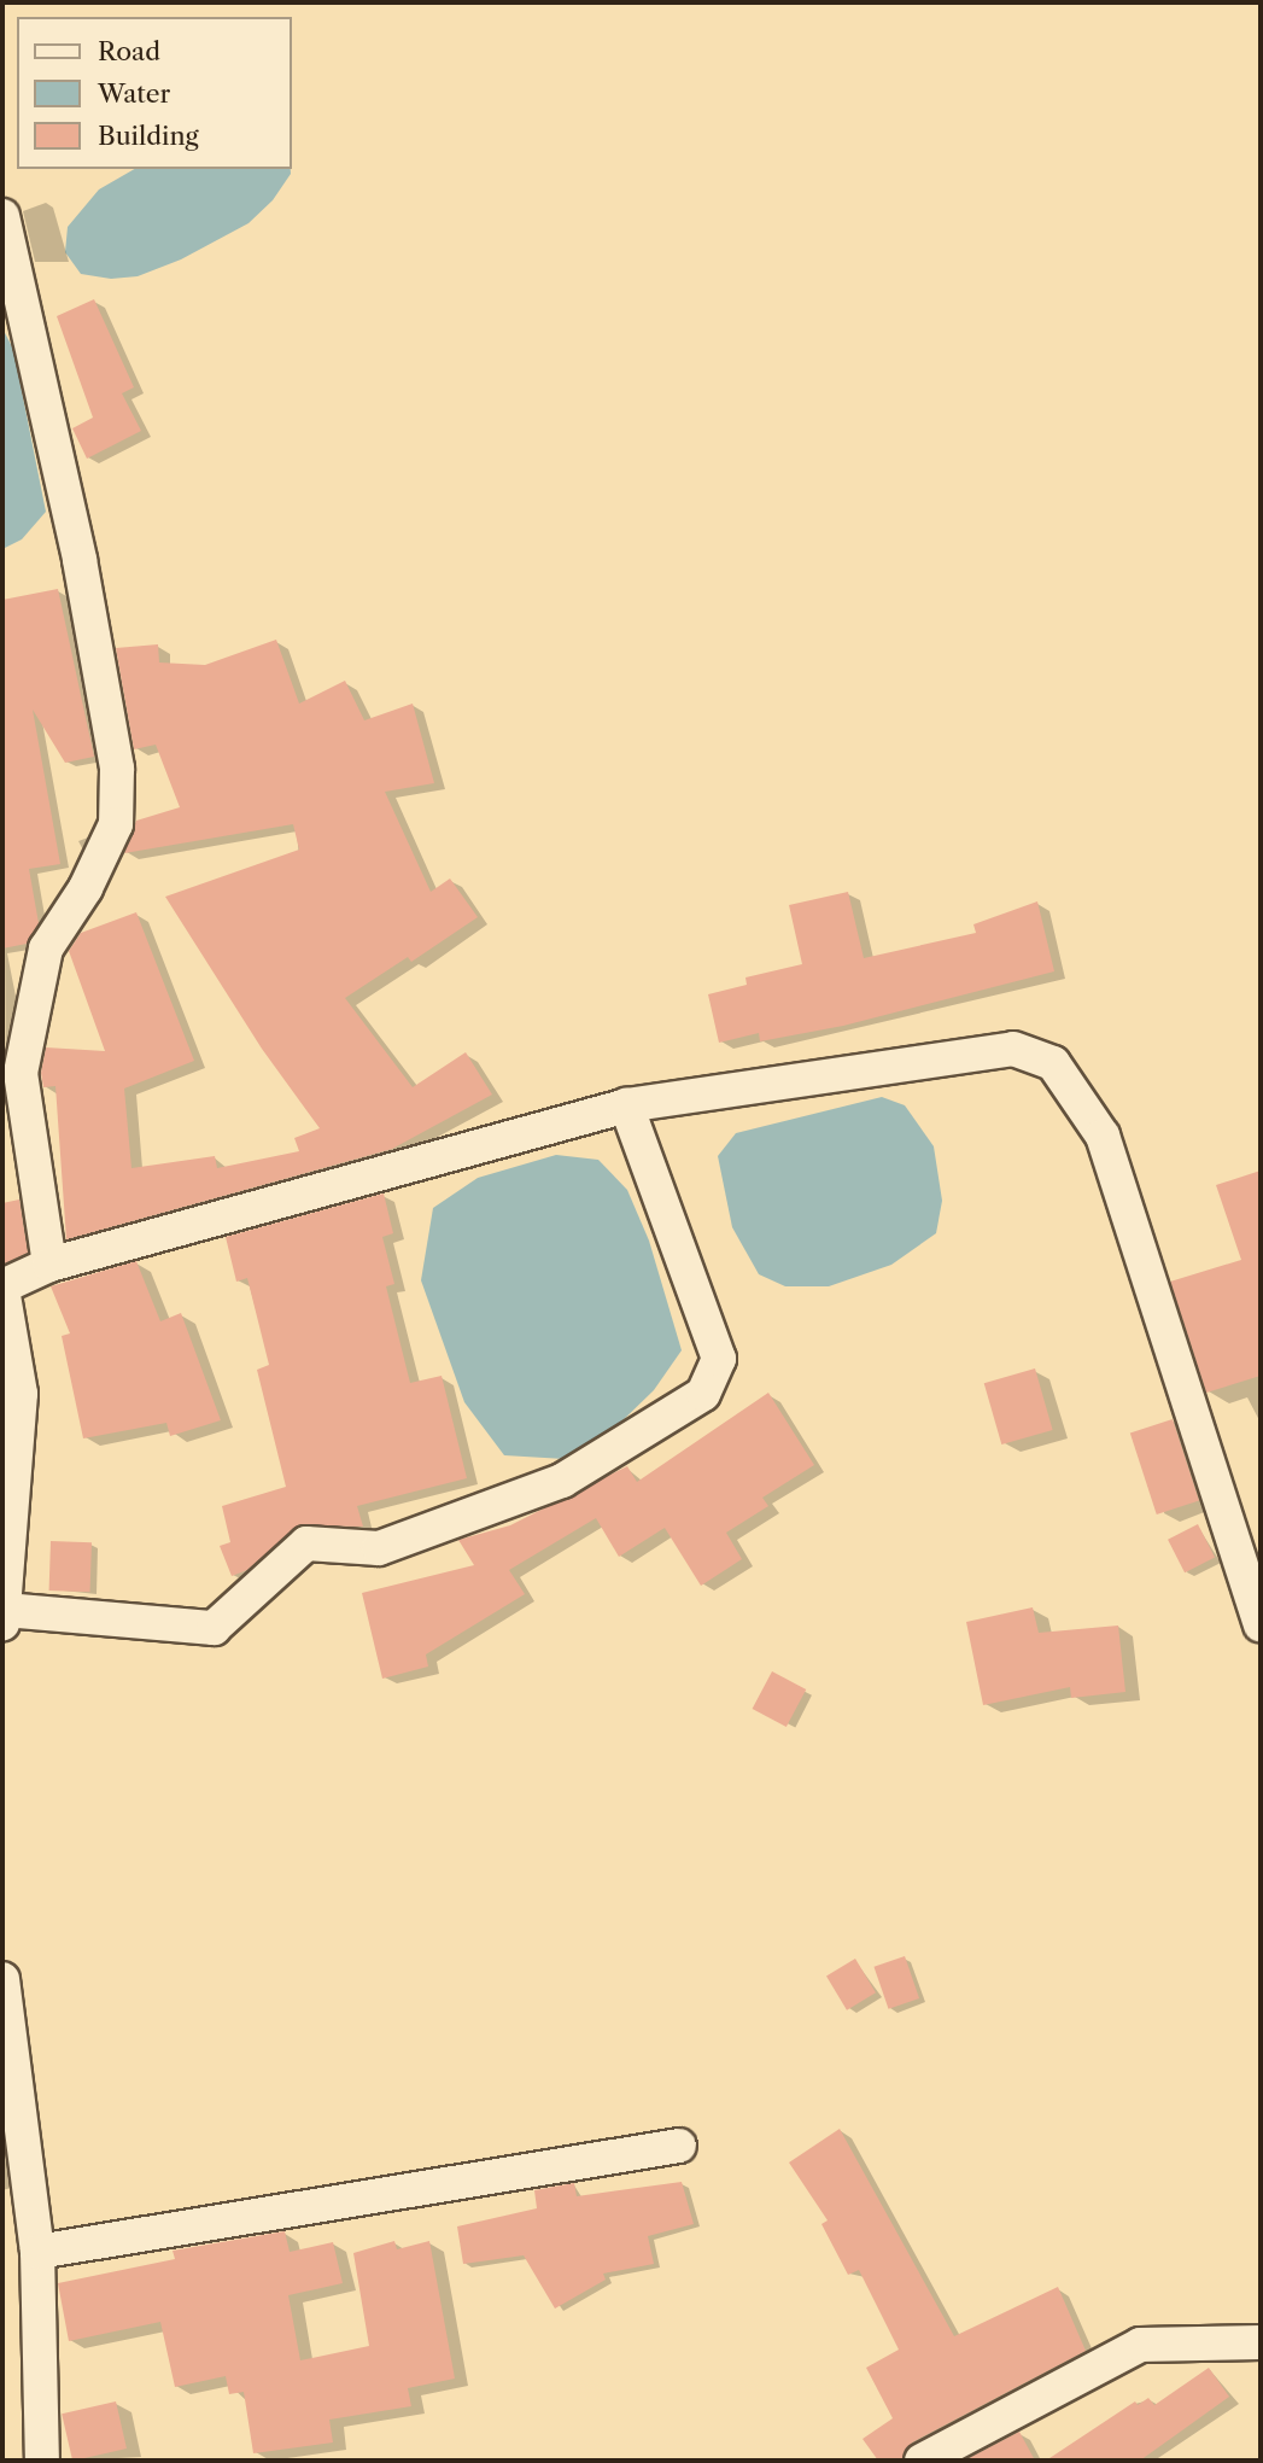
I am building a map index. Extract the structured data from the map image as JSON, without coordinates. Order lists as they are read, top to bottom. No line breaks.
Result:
{"legend":["Road","Water","Building"]}
